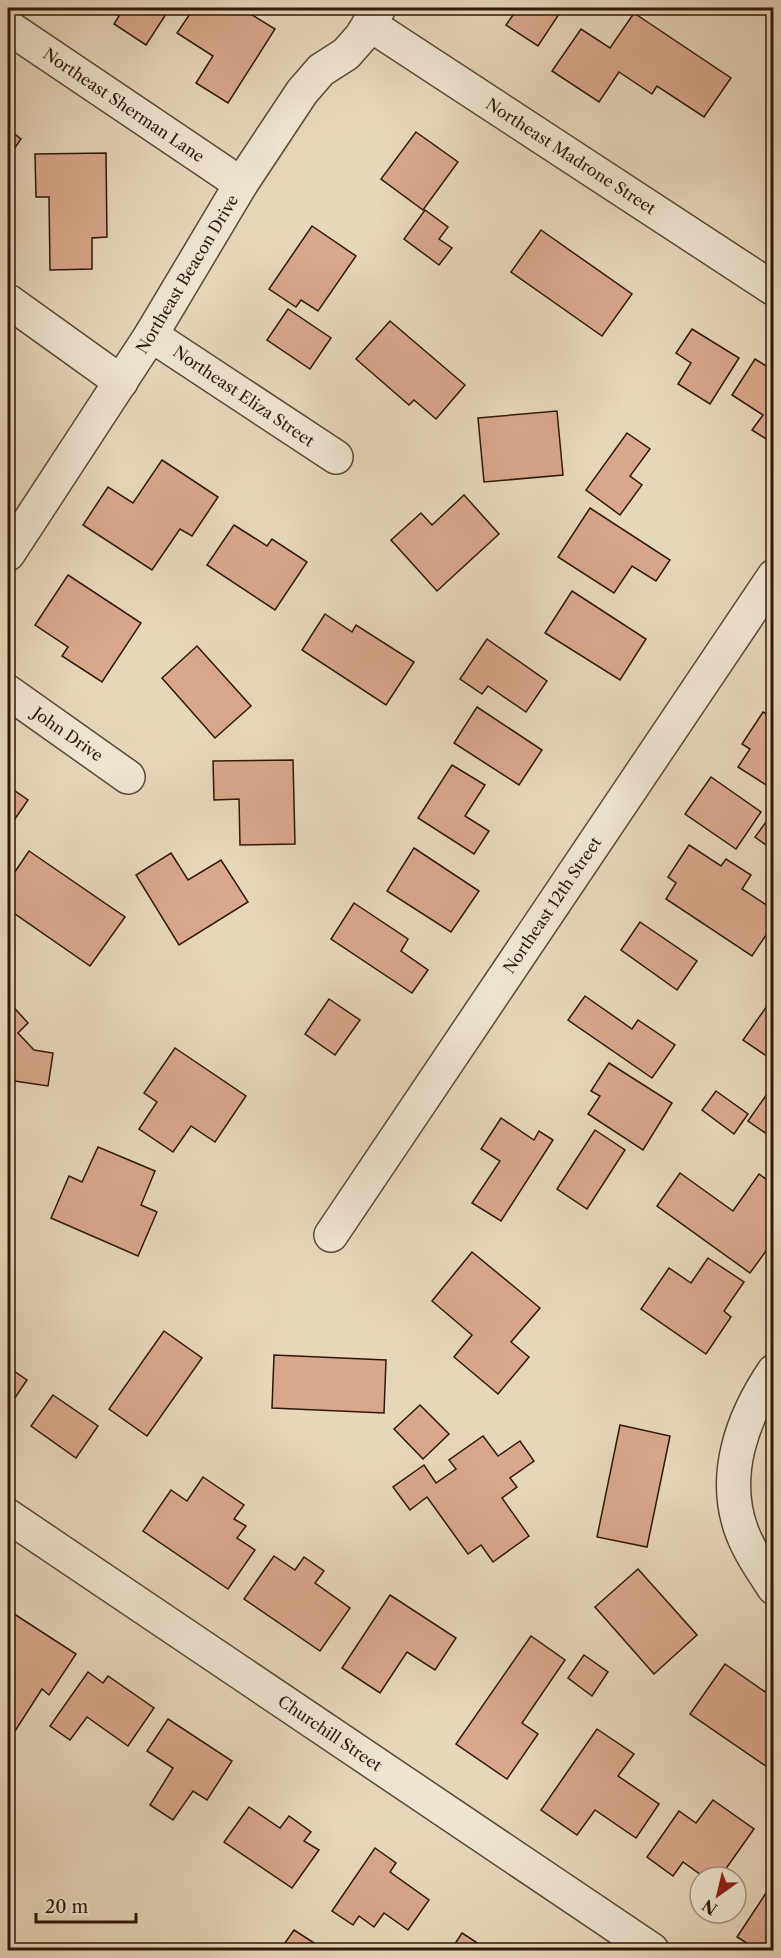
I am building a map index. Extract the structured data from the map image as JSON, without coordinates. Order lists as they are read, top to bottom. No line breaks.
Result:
{"streets":{"street":["Northeast Sherman Lane","Northeast Madrone Street","Northeast Beacon Drive","Northeast Eliza Street","John Drive","Northeast 12th Street","Churchill Street"]},"crossings":[["Northeast Sherman Lane","Northeast Beacon Drive"],["Northeast Madrone Street","Northeast Beacon Drive"],["Northeast Beacon Drive","Northeast Eliza Street"]],"scale_bar":"20 m","north":"bottom left"}
